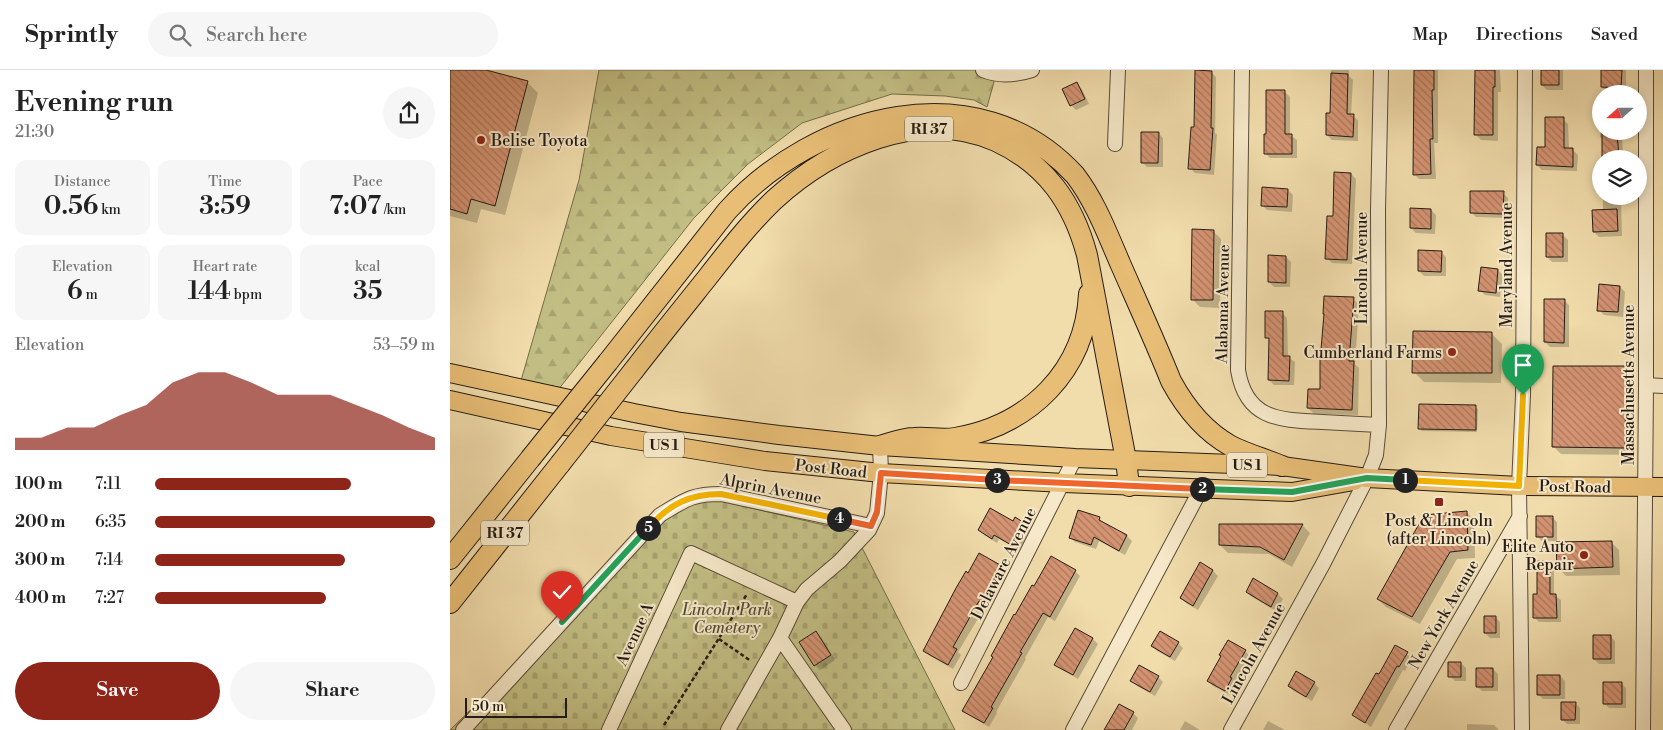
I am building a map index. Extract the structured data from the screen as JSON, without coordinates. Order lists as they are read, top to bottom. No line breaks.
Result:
{"streets":{"highway":["RI 37"],"main road":["US 1","Post Road"],"street":["Maryland Avenue","Lincoln Avenue","Alabama Avenue","Massachusetts Avenue","Alprin Avenue","Delaware Avenue","New York Avenue","Avenue A"]},"crossings":[["Maryland Avenue","Post Road"],["Maryland Avenue","New York Avenue"],["Lincoln Avenue","Alabama Avenue"],["Lincoln Avenue","Post Road"],["Massachusetts Avenue","Post Road"],["Post Road","Delaware Avenue"]],"parks":["Lincoln Park Cemetery"],"places":{"other":["Belise Toyota","Cumberland Farms","Elite Auto Repair"],"transit":["Post & Lincoln (after Lincoln)"]},"scale_bar":"50 m","north":"left","page":{"header":"Sprintly","search":"Search here","nav":["Map","Directions","Saved"],"heading":["Evening run","21:30"],"stats":[["Distance","0.56 km"],["Time","3:59"],["Pace","7:07 /km"],["Elevation","6 m"],["Heart rate","144 bpm"],["kcal","35"]],"chart":["Elevation","53–59 m"],"list":[{"name":"100 m","note":"7:11"},{"name":"200 m","note":"6:35"},{"name":"300 m","note":"7:14"},{"name":"400 m","note":"7:27"}],"pins":["1","3","2","4","5"],"buttons":["Save","Share"],"scale":"50 m"}}
